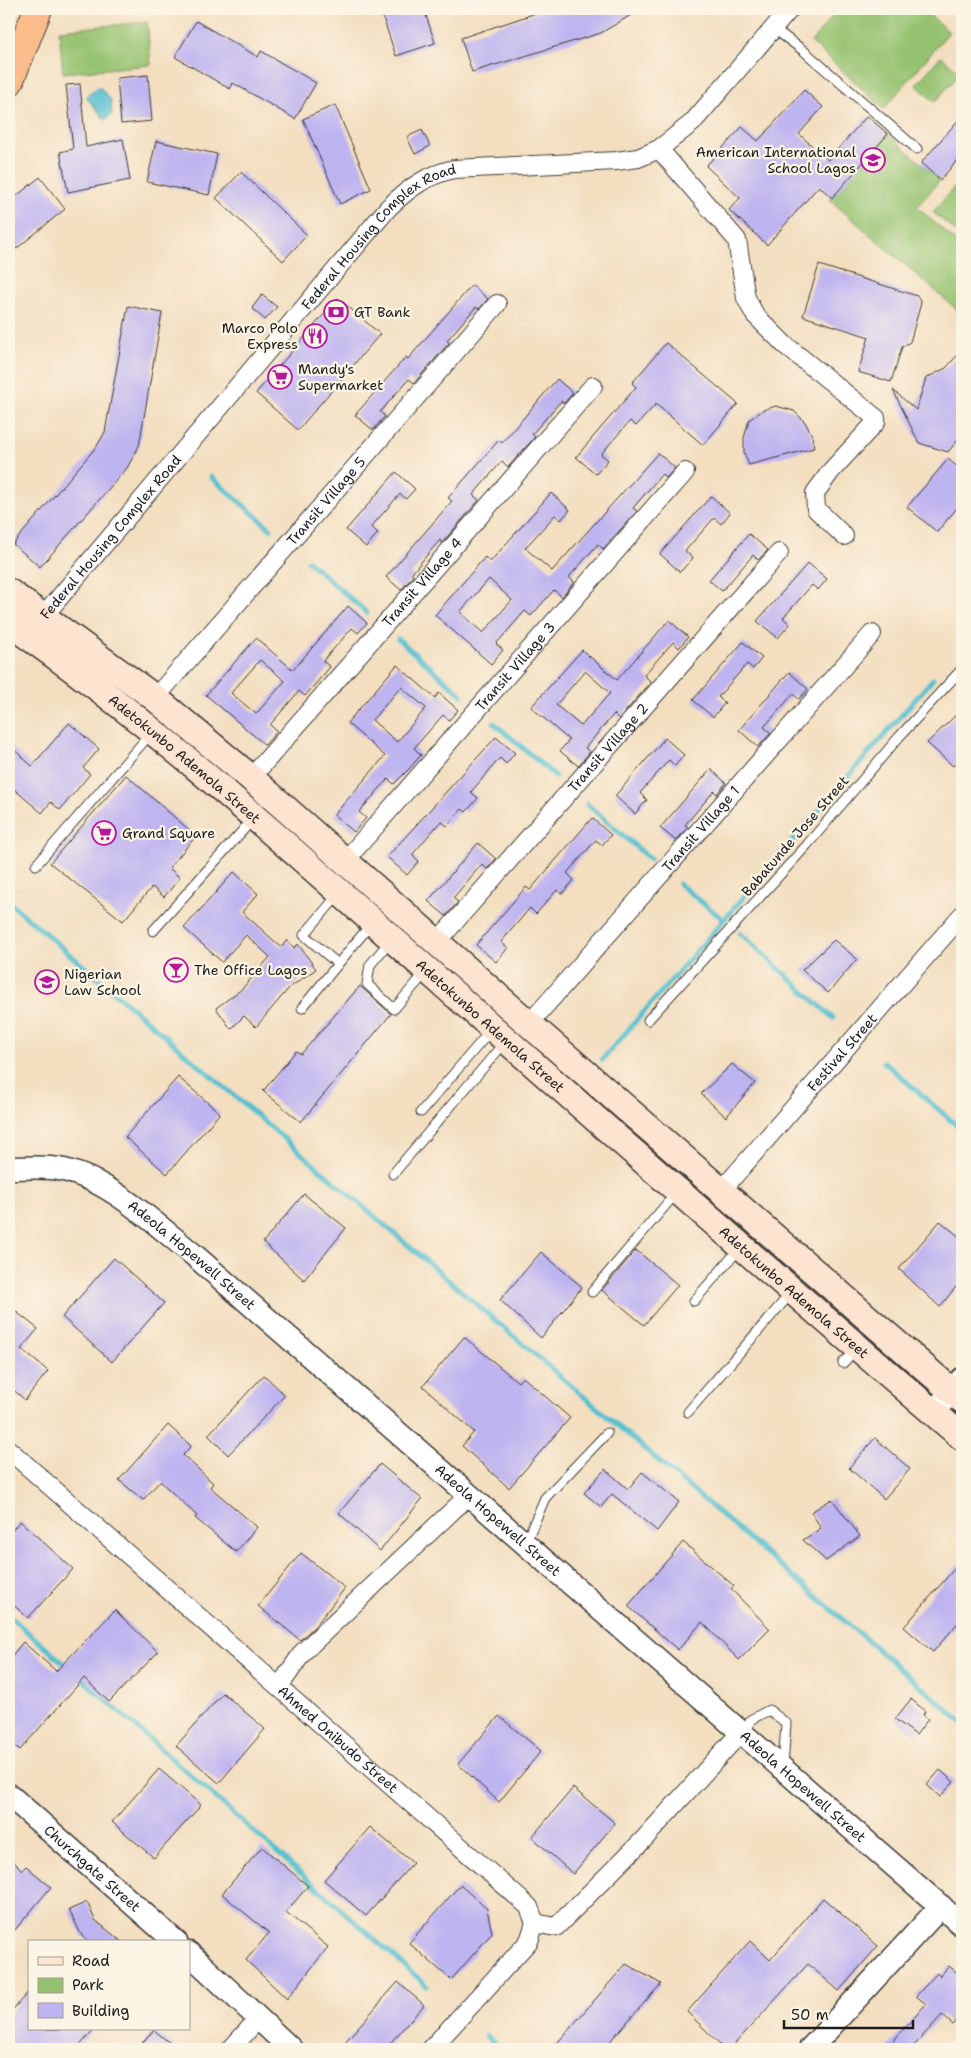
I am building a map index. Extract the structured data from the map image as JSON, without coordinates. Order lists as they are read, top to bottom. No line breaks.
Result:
{"streets":{"main road":["Adetokunbo Ademola Street"],"street":["Federal Housing Complex Road","Transit Village 5","Transit Village 4","Transit Village 3","Transit Village 2","Transit Village 1","Festival Street","Adeola Hopewell Street","Ahmed Onibudo Street","Churchgate Street"],"lane":["Babatunde Jose Street"]},"crossings":[["Federal Housing Complex Road","Adetokunbo Ademola Street"],["Transit Village 5","Adetokunbo Ademola Street"],["Transit Village 4","Adetokunbo Ademola Street"],["Transit Village 3","Adetokunbo Ademola Street"],["Transit Village 2","Adetokunbo Ademola Street"],["Adetokunbo Ademola Street","Transit Village 1"],["Adetokunbo Ademola Street","Festival Street"]],"places":{"school or university":["American International School Lagos","Nigerian Law School"],"bank":["GT Bank"],"restaurant":["Marco Polo Express"],"supermarket":["Mandy's Supermarket","Grand Square"],"bar":["The Office Lagos"]},"legend":["Road","Park","Building"],"scale_bar":"50 m"}
